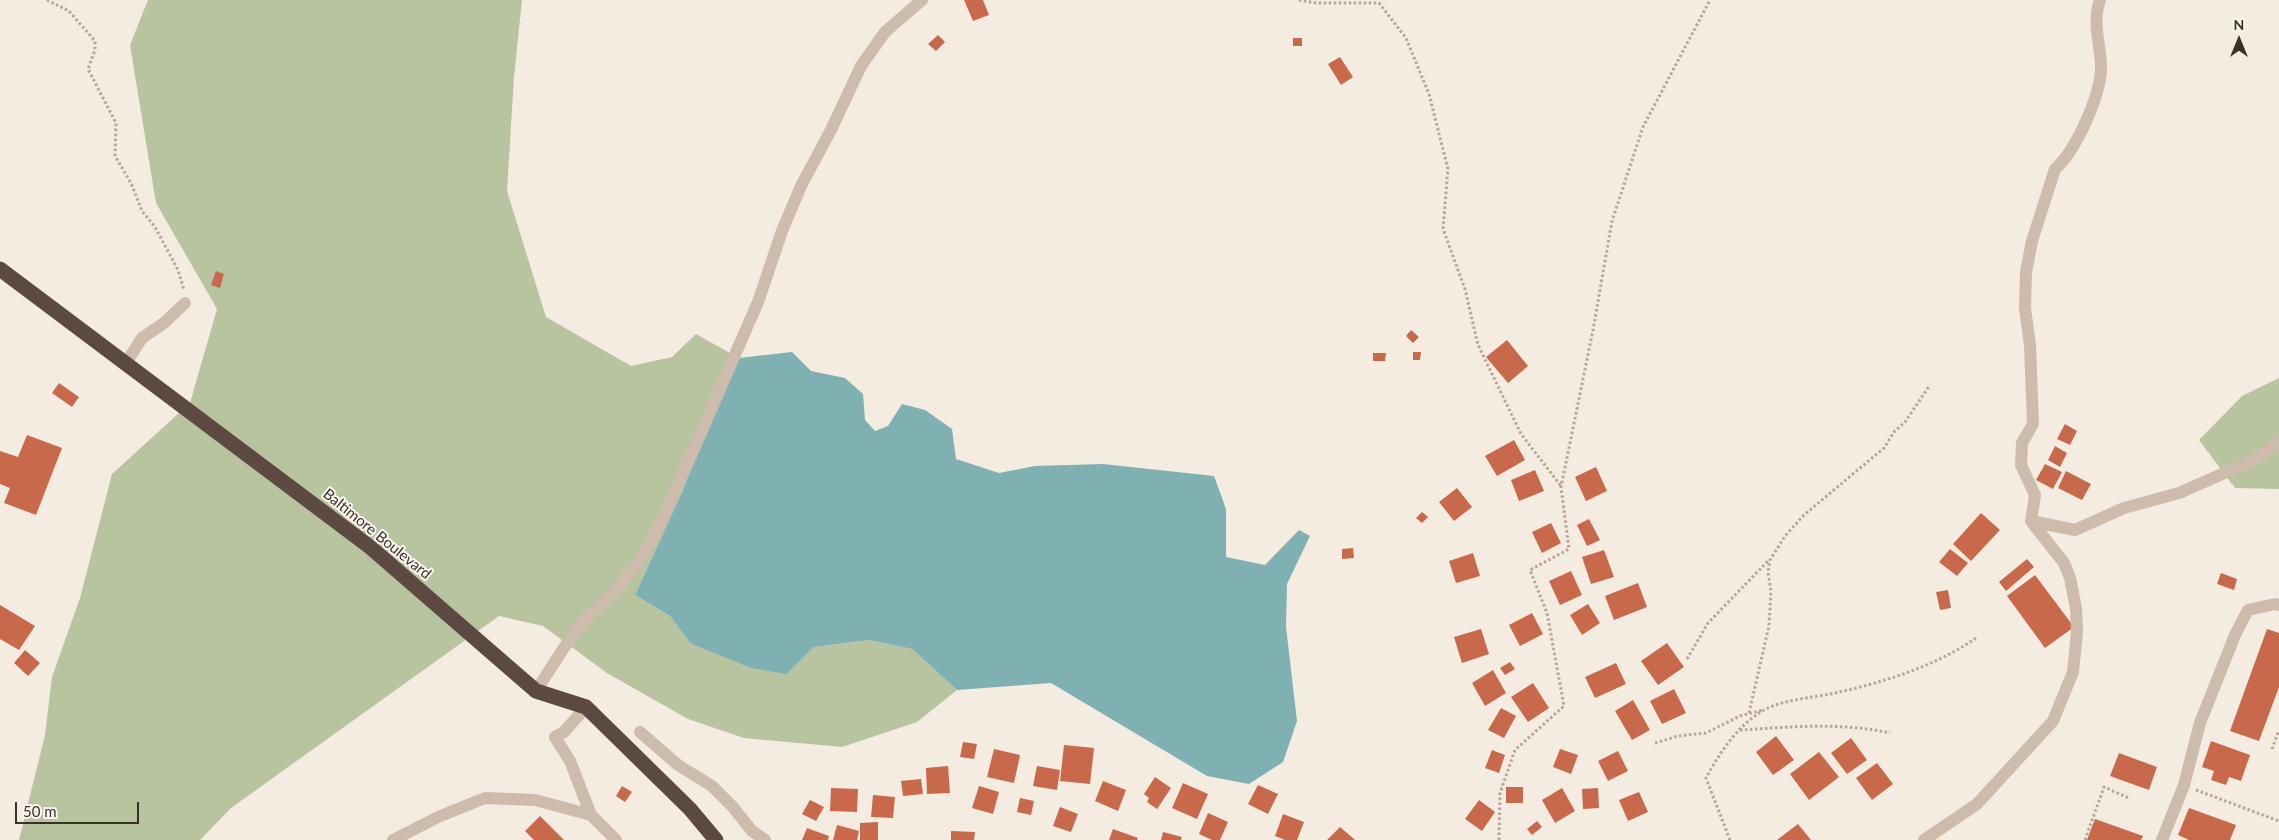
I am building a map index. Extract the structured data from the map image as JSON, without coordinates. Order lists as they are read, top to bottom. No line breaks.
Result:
{"streets":{"highway":["Baltimore Boulevard"]},"scale_bar":"50 m","north":"top"}
